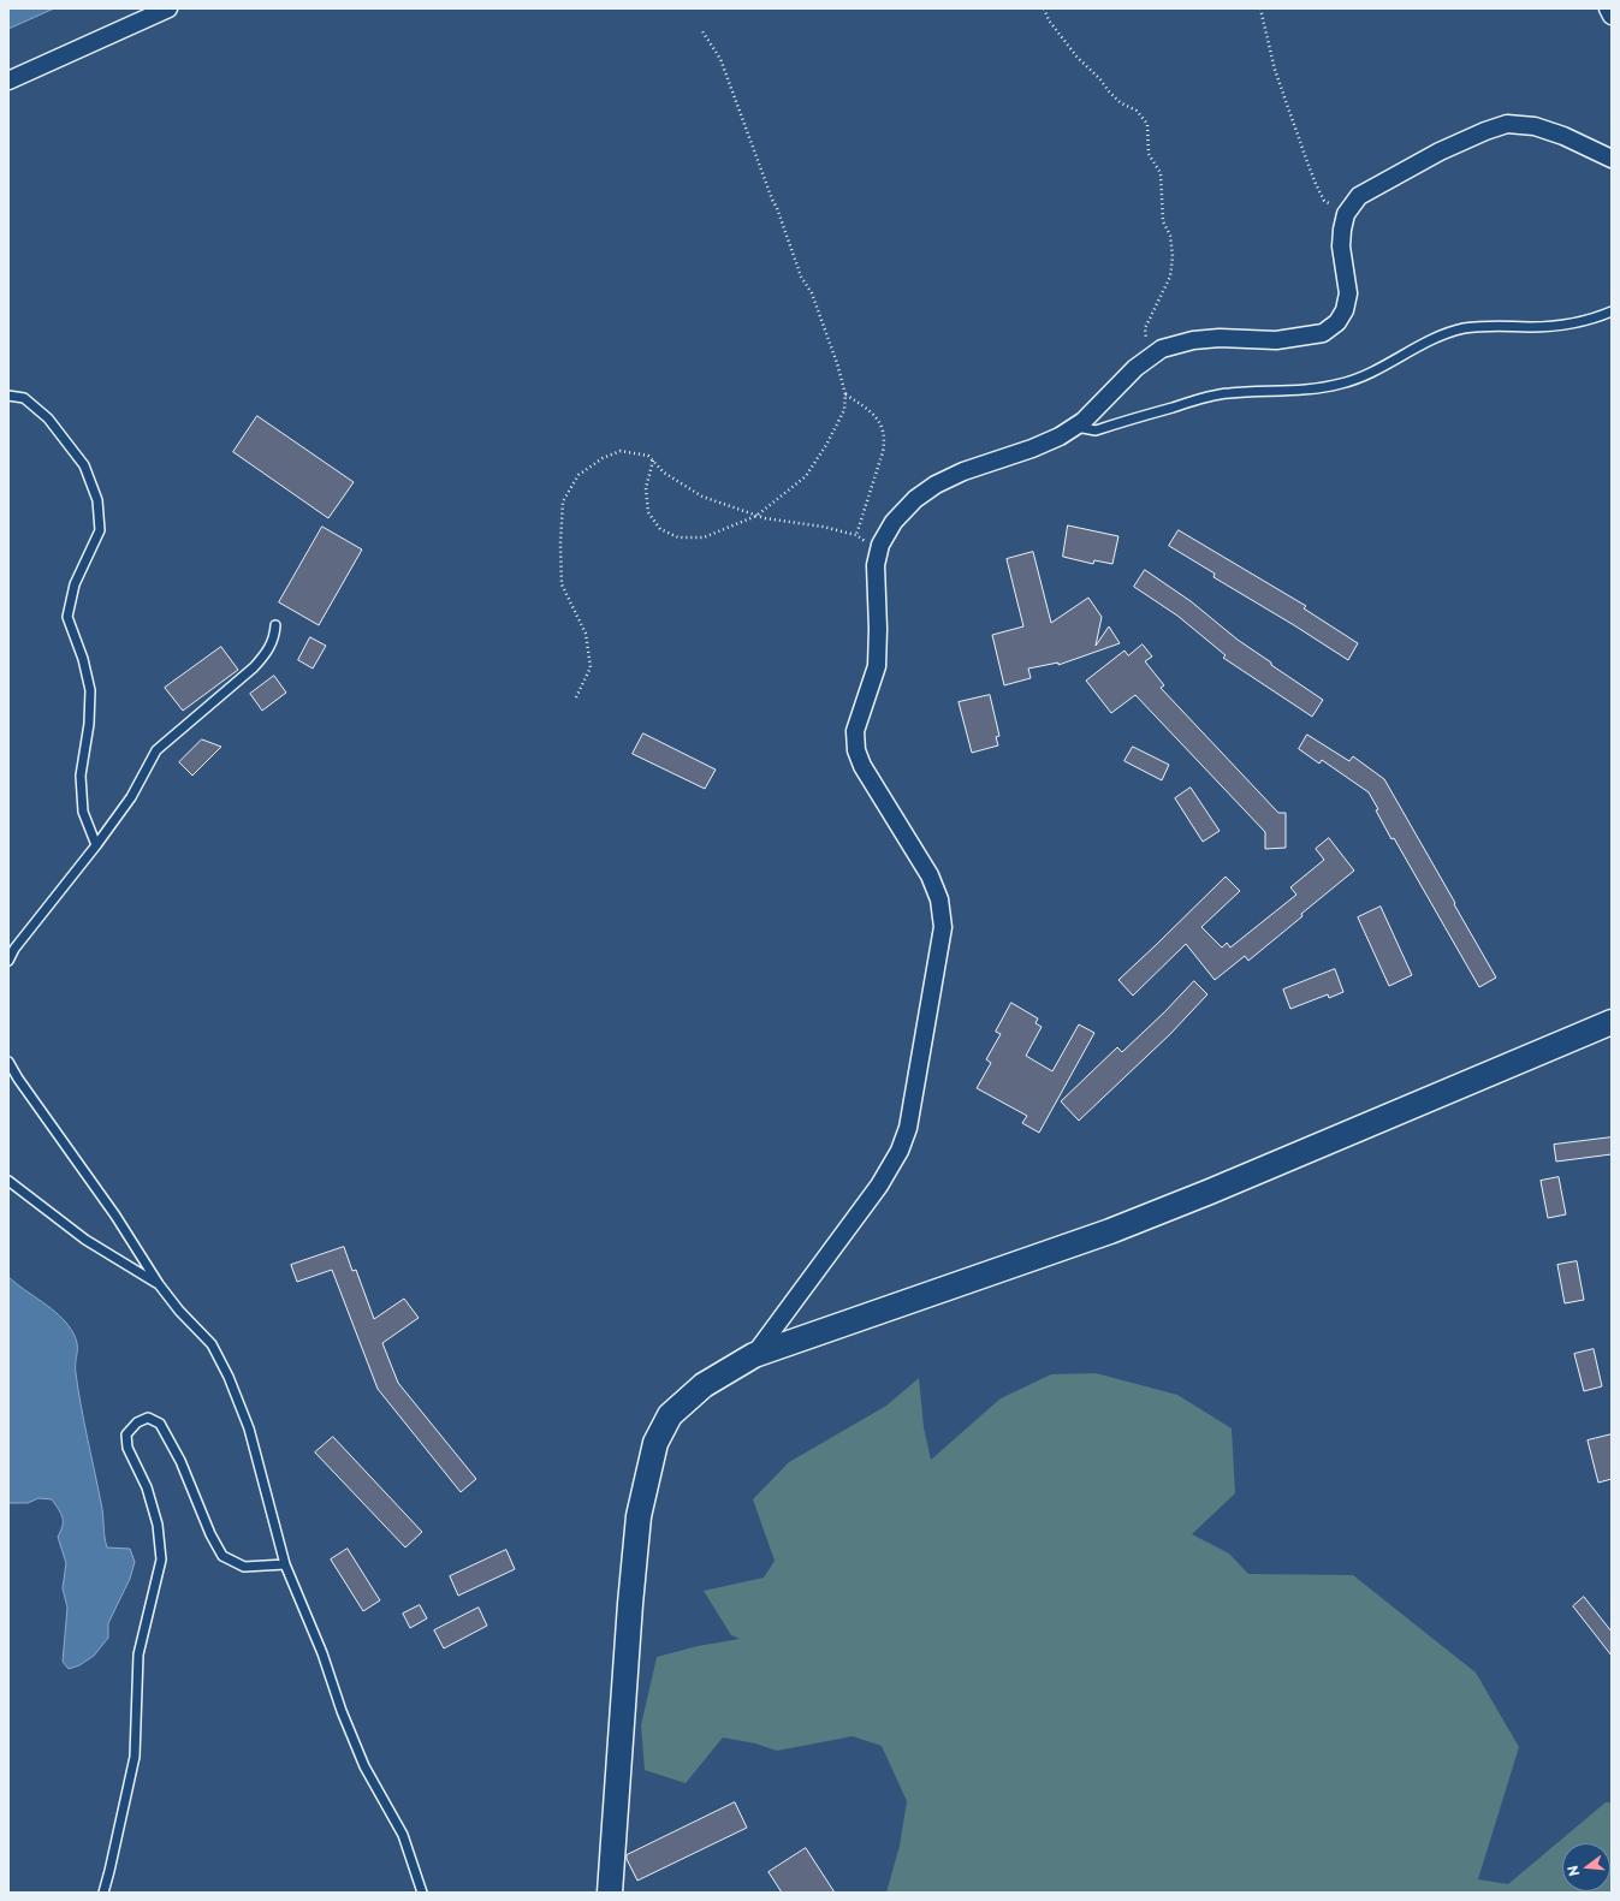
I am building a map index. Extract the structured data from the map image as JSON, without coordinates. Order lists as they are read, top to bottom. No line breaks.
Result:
{"north":"left"}
